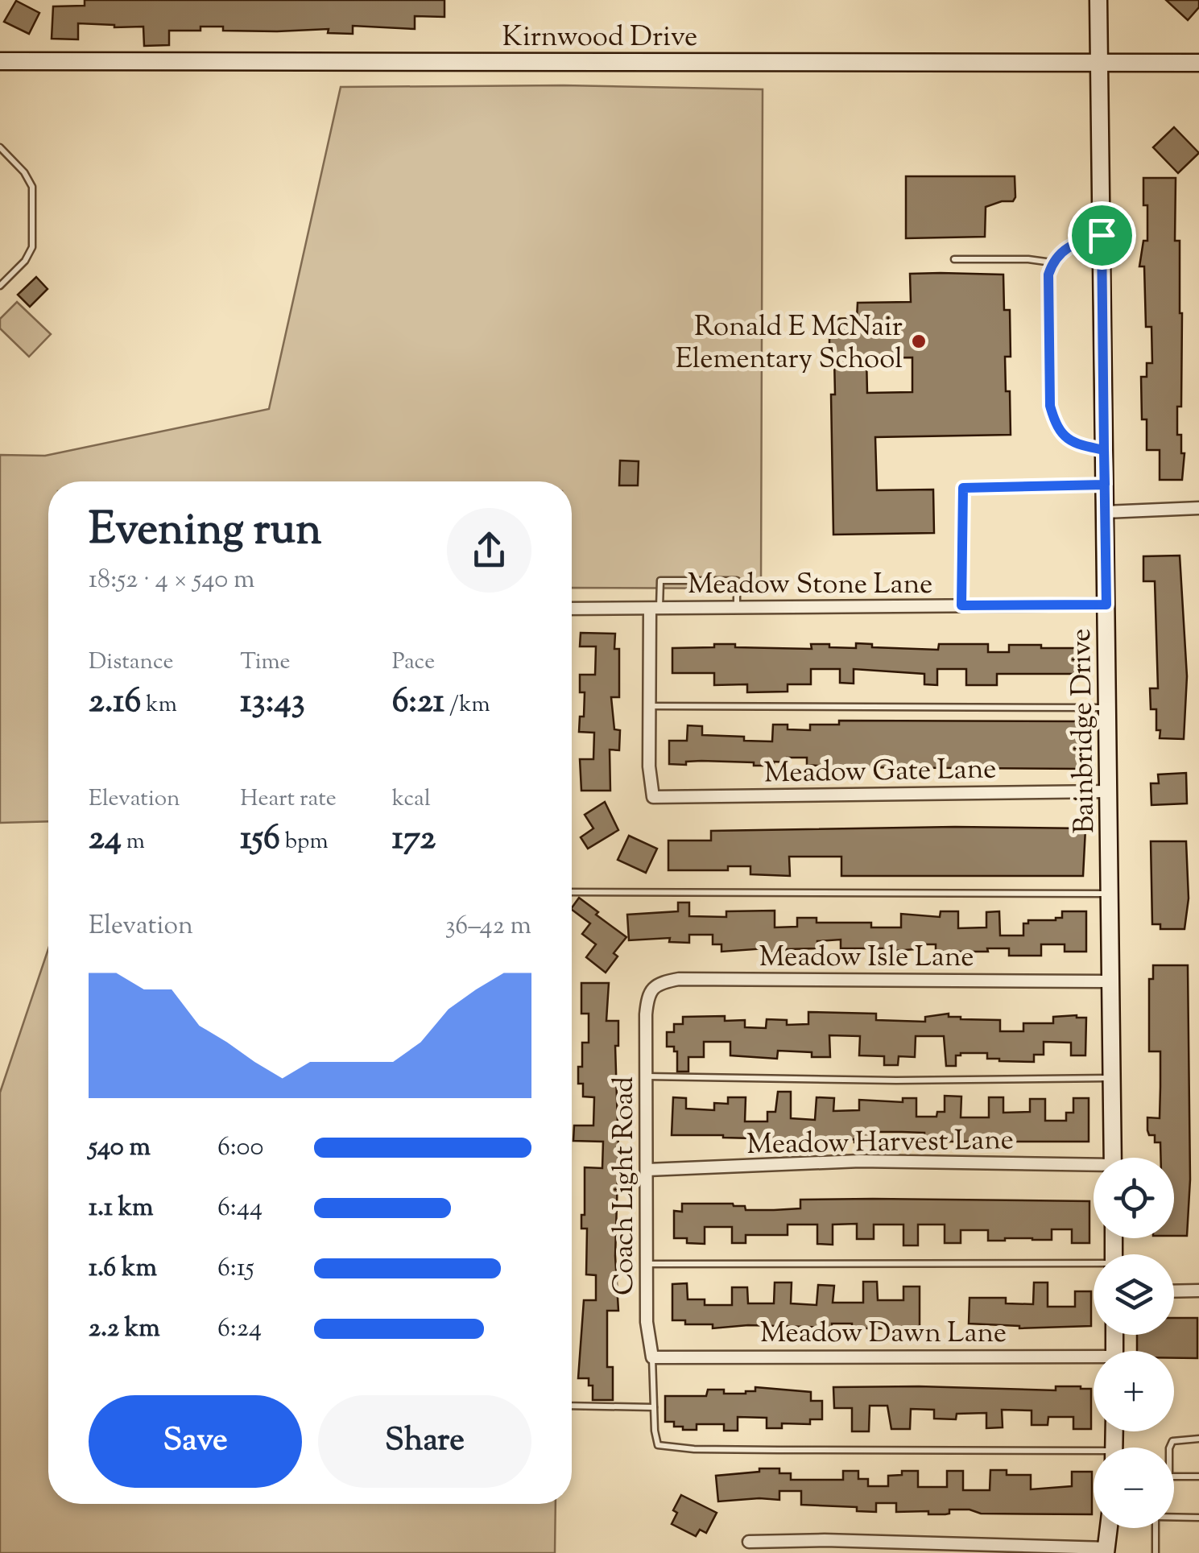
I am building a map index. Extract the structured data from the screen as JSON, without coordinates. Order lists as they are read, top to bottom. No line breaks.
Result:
{"streets":{"street":["Kirnwood Drive","Meadow Stone Lane","Bainbridge Drive","Meadow Gate Lane","Meadow Isle Lane","Meadow Harvest Lane","Coach Light Road","Meadow Dawn Lane"]},"crossings":[["Kirnwood Drive","Bainbridge Drive"],["Meadow Stone Lane","Bainbridge Drive"],["Bainbridge Drive","Meadow Gate Lane"],["Bainbridge Drive","Meadow Isle Lane"],["Meadow Isle Lane","Coach Light Road"],["Meadow Harvest Lane","Coach Light Road"],["Coach Light Road","Meadow Dawn Lane"]],"places":["Ronald E McNair Elementary School"],"page":{"heading":["Evening run","18:52 · 4 × 540 m"],"stats":[["Distance","2.16 km"],["Time","13:43"],["Pace","6:21 /km"],["Elevation","24 m"],["Heart rate","156 bpm"],["kcal","172"]],"chart":["Elevation","36–42 m"],"list":[{"name":"540 m","note":"6:00"},{"name":"1.1 km","note":"6:44"},{"name":"1.6 km","note":"6:15"},{"name":"2.2 km","note":"6:24"}],"map_buttons":["+","−"],"buttons":["Save","Share"]}}
